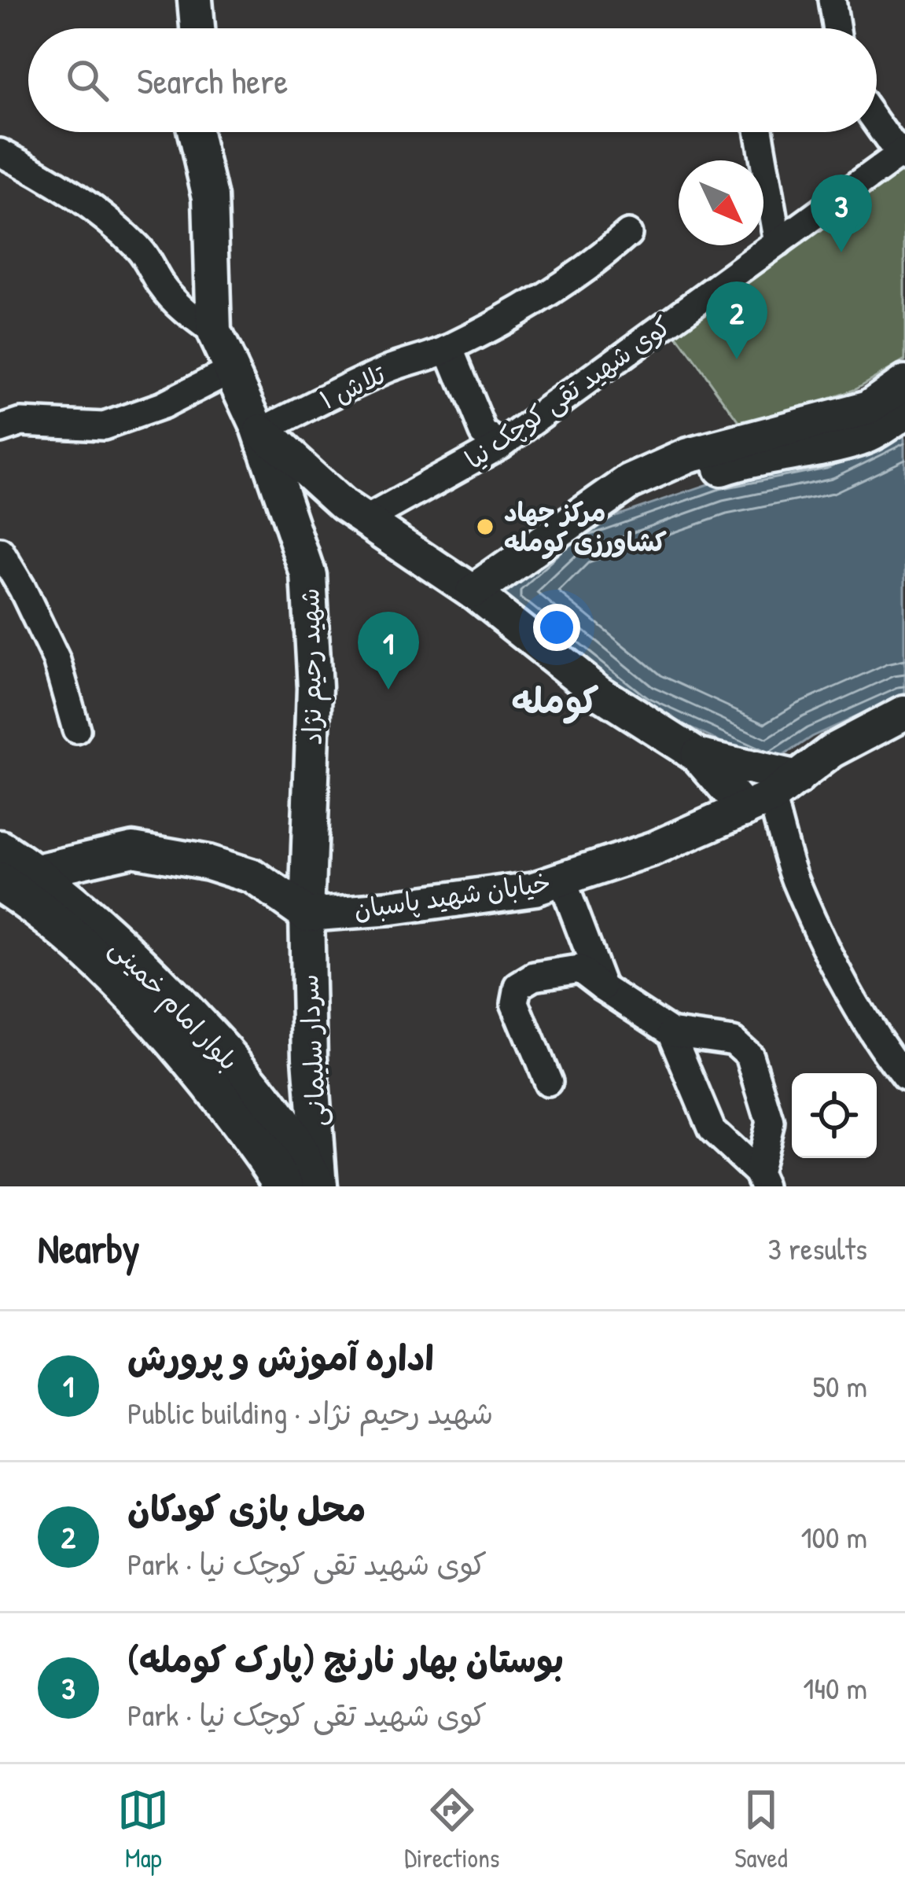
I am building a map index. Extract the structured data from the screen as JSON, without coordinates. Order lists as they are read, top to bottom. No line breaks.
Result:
{"streets":{"main road":["بلوار امام خمینی"],"street":["تلاش ۱","کوی شهید تقی کوچک نیا","شهید رحیم نژاد","خیابان شهید پاسبان","سردار سلیمانی"]},"crossings":[["تلاش ۱","شهید رحیم نژاد"],["شهید رحیم نژاد","خیابان شهید پاسبان"],["شهید رحیم نژاد","سردار سلیمانی"],["خیابان شهید پاسبان","سردار سلیمانی"],["بلوار امام خمینی","سردار سلیمانی"]],"districts":["کومله"],"places":["مرکز جهاد کشاورزی کومله"],"north":"bottom right","page":{"search":"Search here","pins":["3","2","1"],"heading":["Nearby","3 results"],"list":[{"mark":"1","name":"اداره آموزش و پرورش","note":"Public building · شهید رحیم نژاد","value":"50 m"},{"mark":"2","name":"محل بازی کودکان","note":"Park · کوی شهید تقی کوچک نیا","value":"100 m"},{"mark":"3","name":"بوستان بهار نارنج (پارک کومله)","note":"Park · کوی شهید تقی کوچک نیا","value":"140 m"}],"nav":["Map","Directions","Saved"]}}
